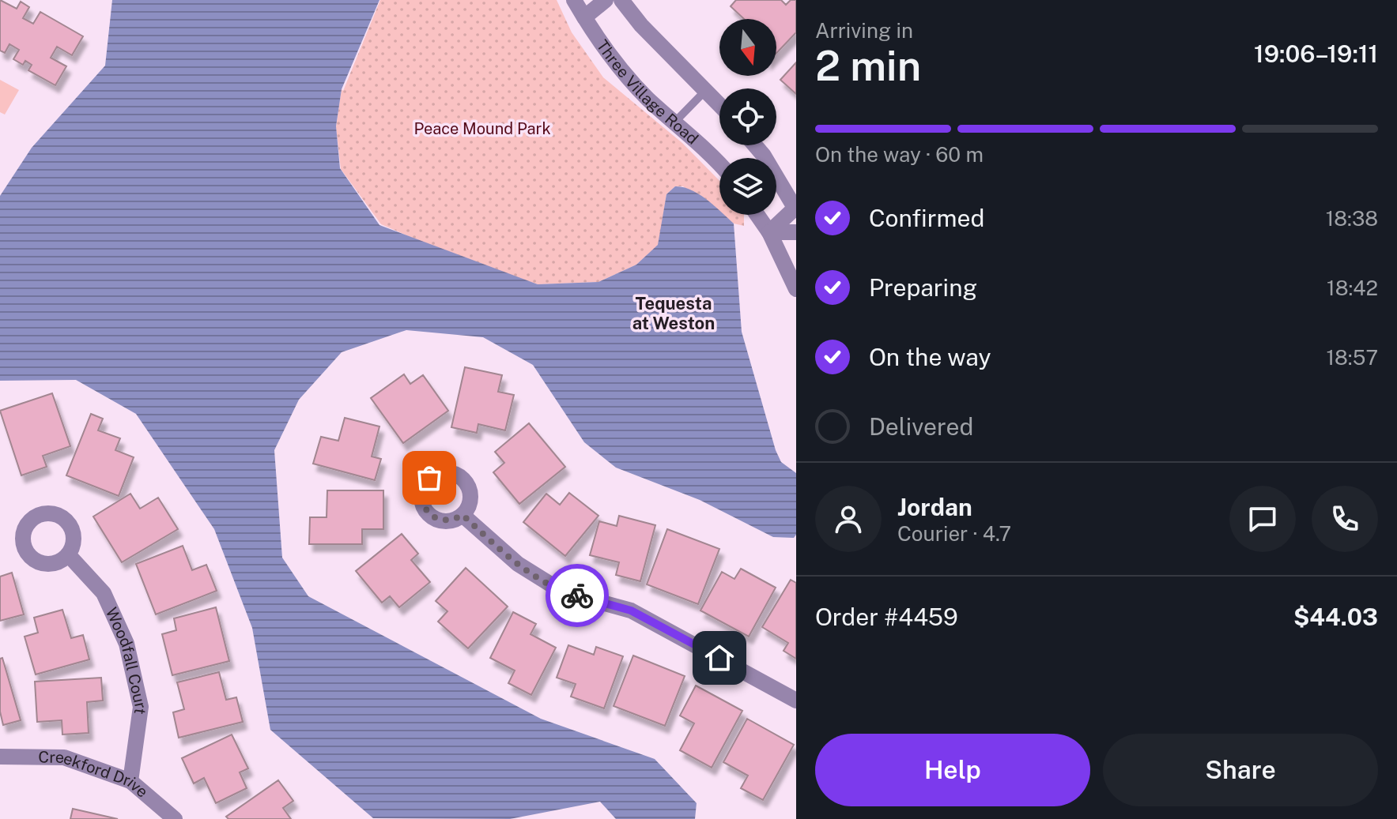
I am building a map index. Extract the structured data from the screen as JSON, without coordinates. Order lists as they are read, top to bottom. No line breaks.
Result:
{"streets":{"street":["Three Village Road","Woodfall Court","Creekford Drive"]},"crossings":[["Woodfall Court","Creekford Drive"]],"districts":["Tequesta at Weston"],"parks":["Peace Mound Park"],"north":"bottom","page":{"heading":["2 min","Arriving in","19:06–19:11"],"panel":["Jordan","Courier · 4.7","Order #4459","$44.03"],"bar":"On the way · 60 m","list":[["Confirmed","18:38"],["Preparing","18:42"],["On the way","18:57"],"Delivered"],"buttons":["Help","Share"]}}
